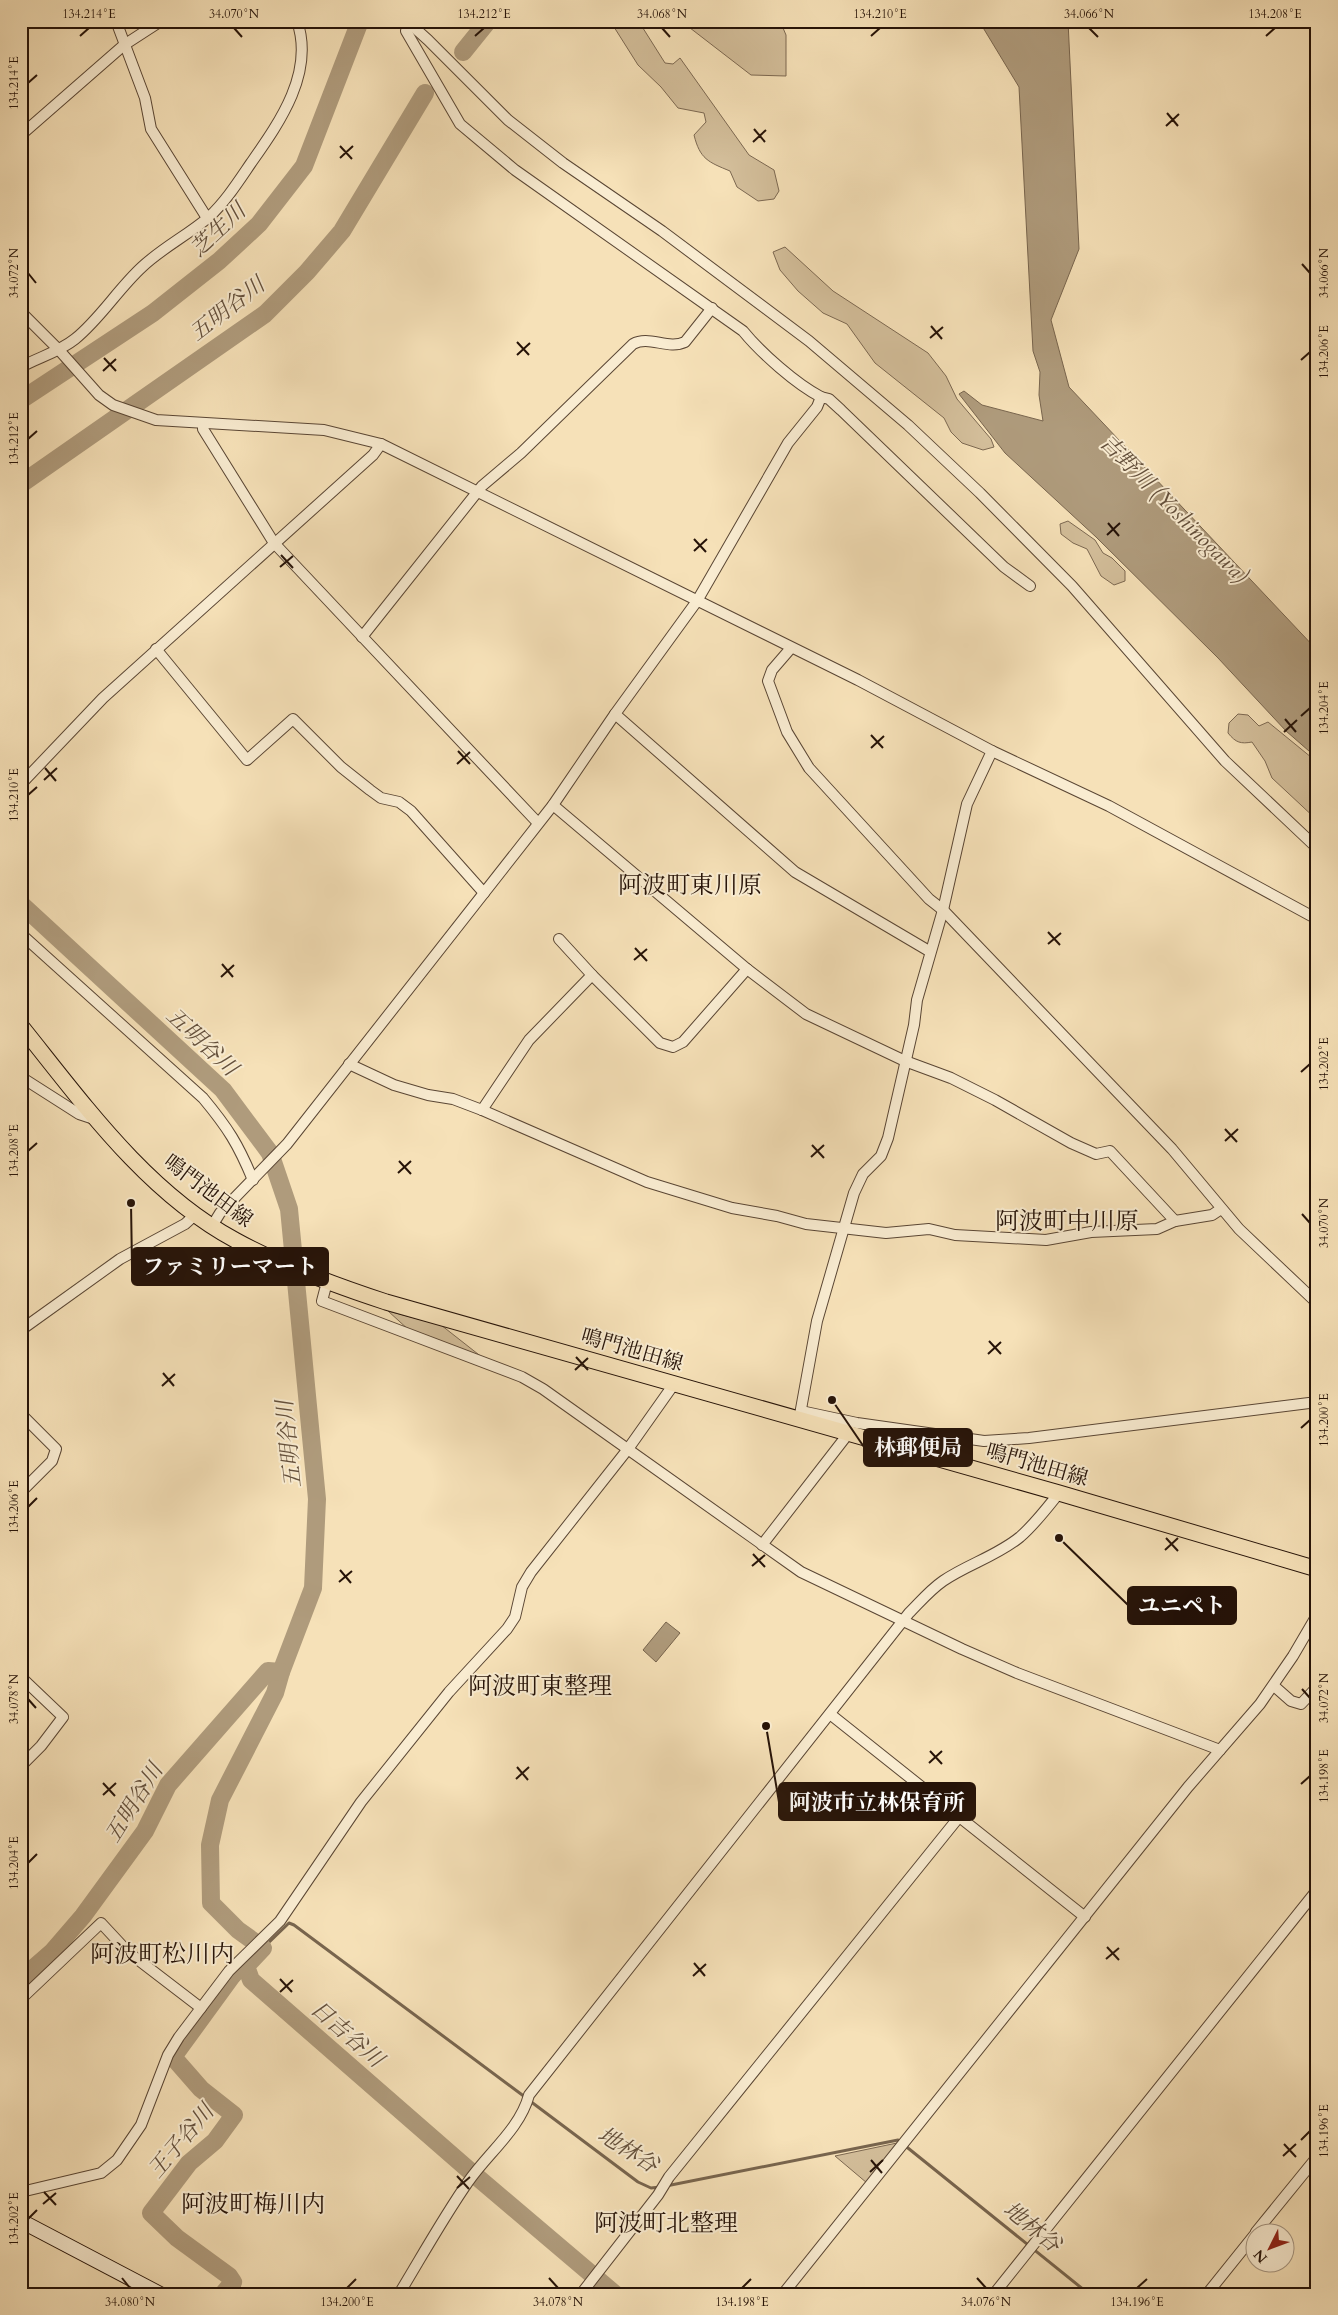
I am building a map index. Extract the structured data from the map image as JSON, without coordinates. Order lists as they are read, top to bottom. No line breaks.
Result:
{"streets":{"main road":["鳴門池田線"]},"districts":["阿波町東川原","阿波町中川原","阿波町東整理","阿波町松川内","阿波町梅川内","阿波町北整理"],"water":["芝生川","五明谷川","吉野川 (Yoshinogawa)","日吉谷川","王子谷川","地林谷"],"places":["ファミリーマート","林郵便局","ユニペト","阿波市立林保育所"],"north":"bottom left","coordinates":["134.214°E","34.070°N","134.212°E","34.068°N","134.210°E","34.066°N","134.208°E","34.072°N","134.206°E","134.204°E","134.202°E","134.200°E","34.078°N","134.198°E","134.196°E","34.080°N","34.076°N"]}
